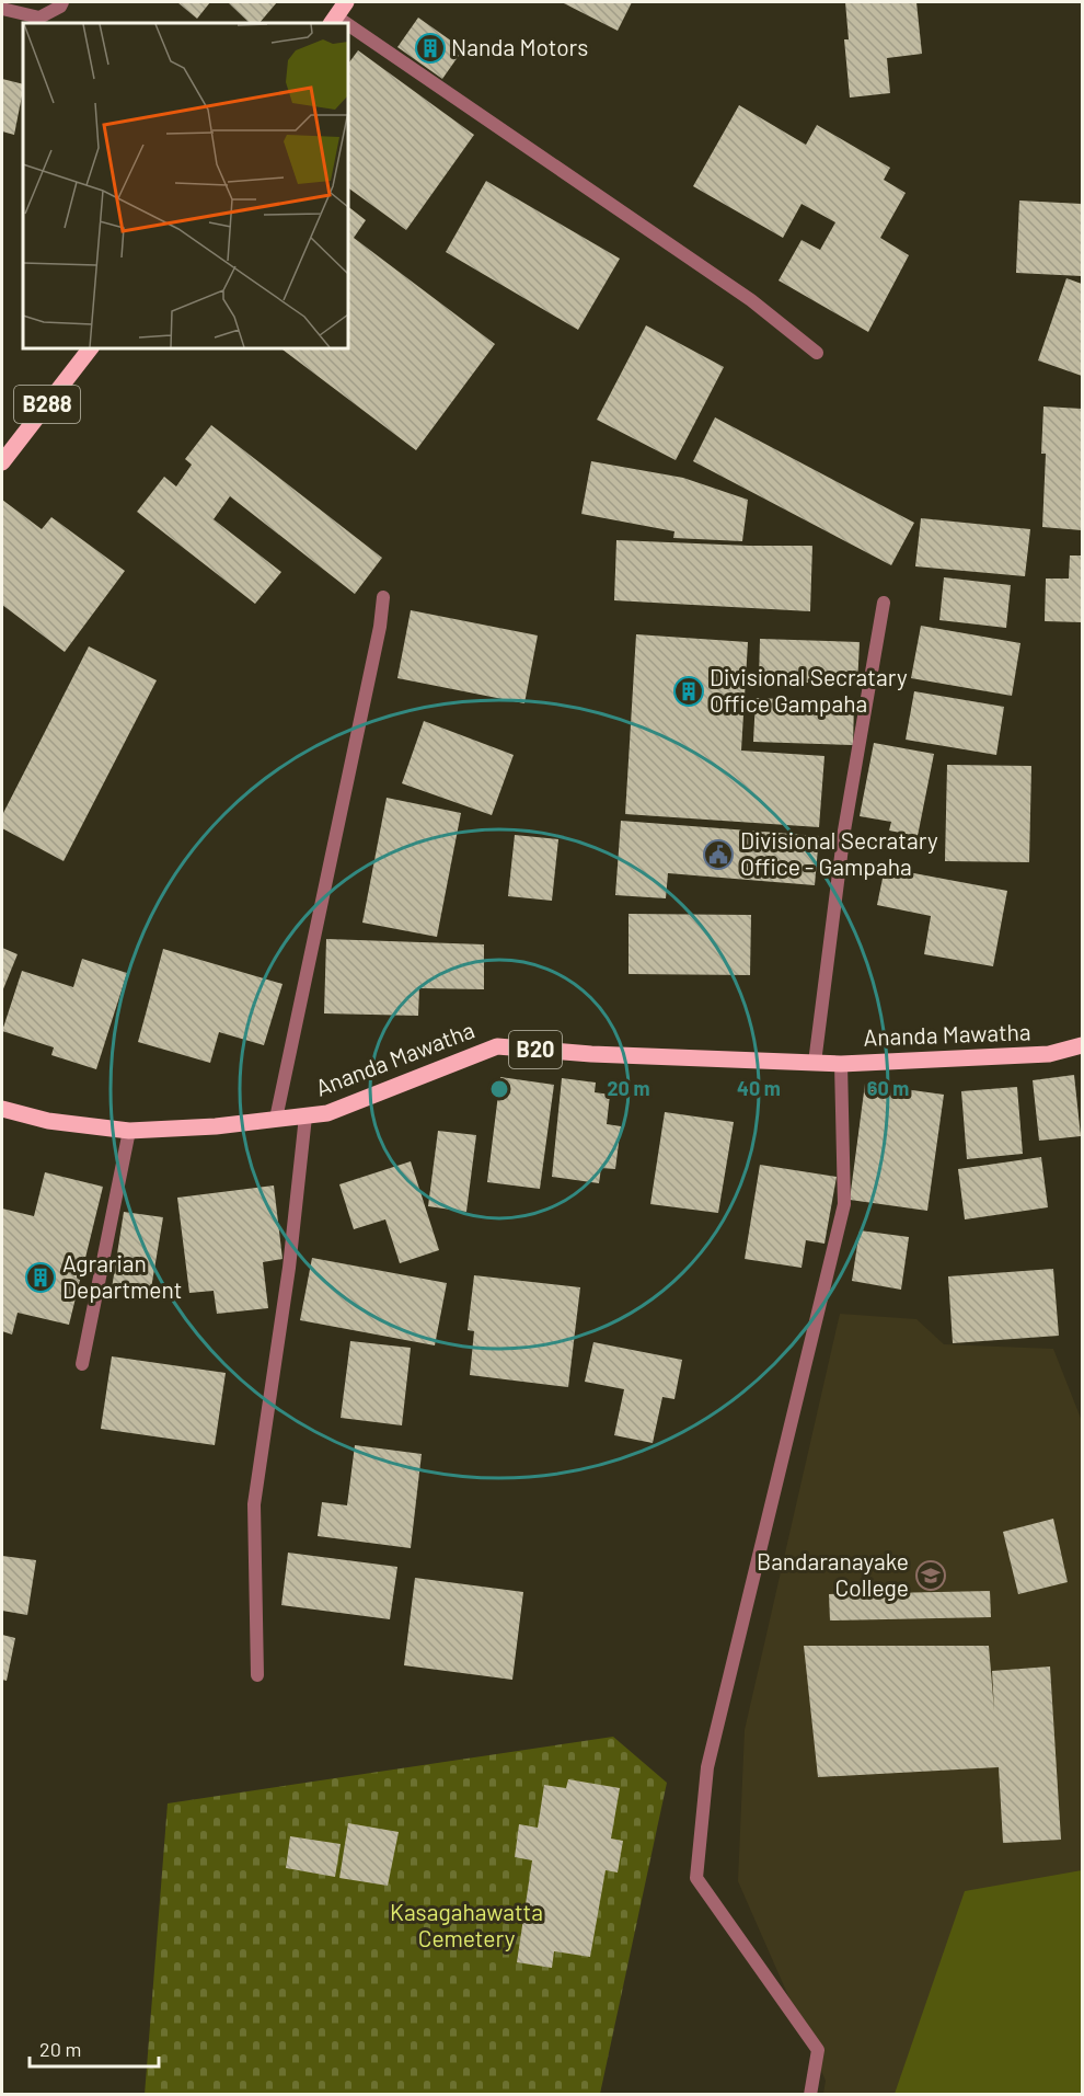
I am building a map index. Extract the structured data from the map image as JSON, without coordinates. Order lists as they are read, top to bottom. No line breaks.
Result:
{"streets":{"main road":["B288","Ananda Mawatha","B20"]},"parks":["Kasagahawatta Cemetery"],"places":{"building":["Nanda Motors","Divisional Secratary Office Gampaha","Agrarian Department"],"public building":["Divisional Secratary Office - Gampaha"],"school or university":["Bandaranayake College"]},"scale_bar":"20 m","rings":["20 m","40 m","60 m"]}
